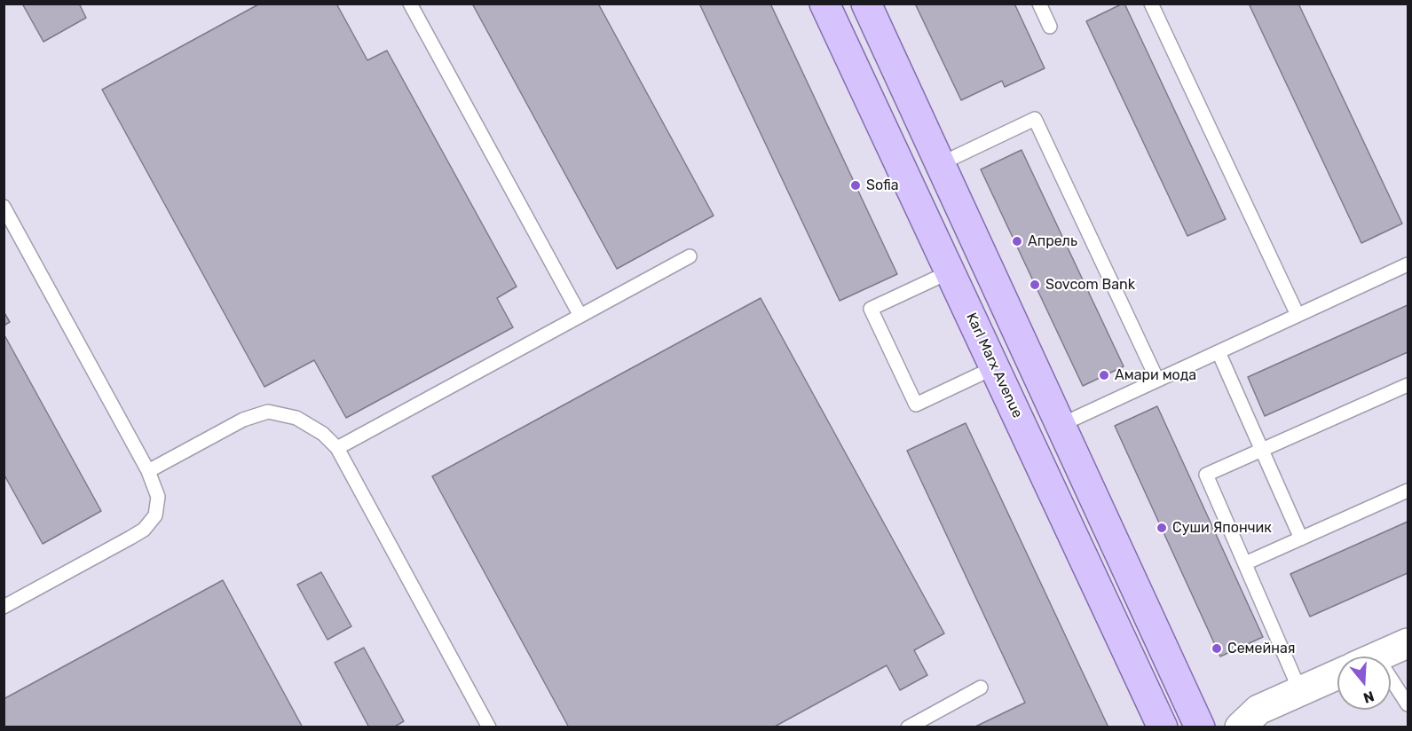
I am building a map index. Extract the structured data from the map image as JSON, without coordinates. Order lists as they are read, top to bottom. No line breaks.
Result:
{"streets":{"main road":["Karl Marx Avenue"]},"places":["Sofia","Апрель","Sovcom Bank","Амари мода","Суши Япончик","Семейная"],"north":"bottom"}
